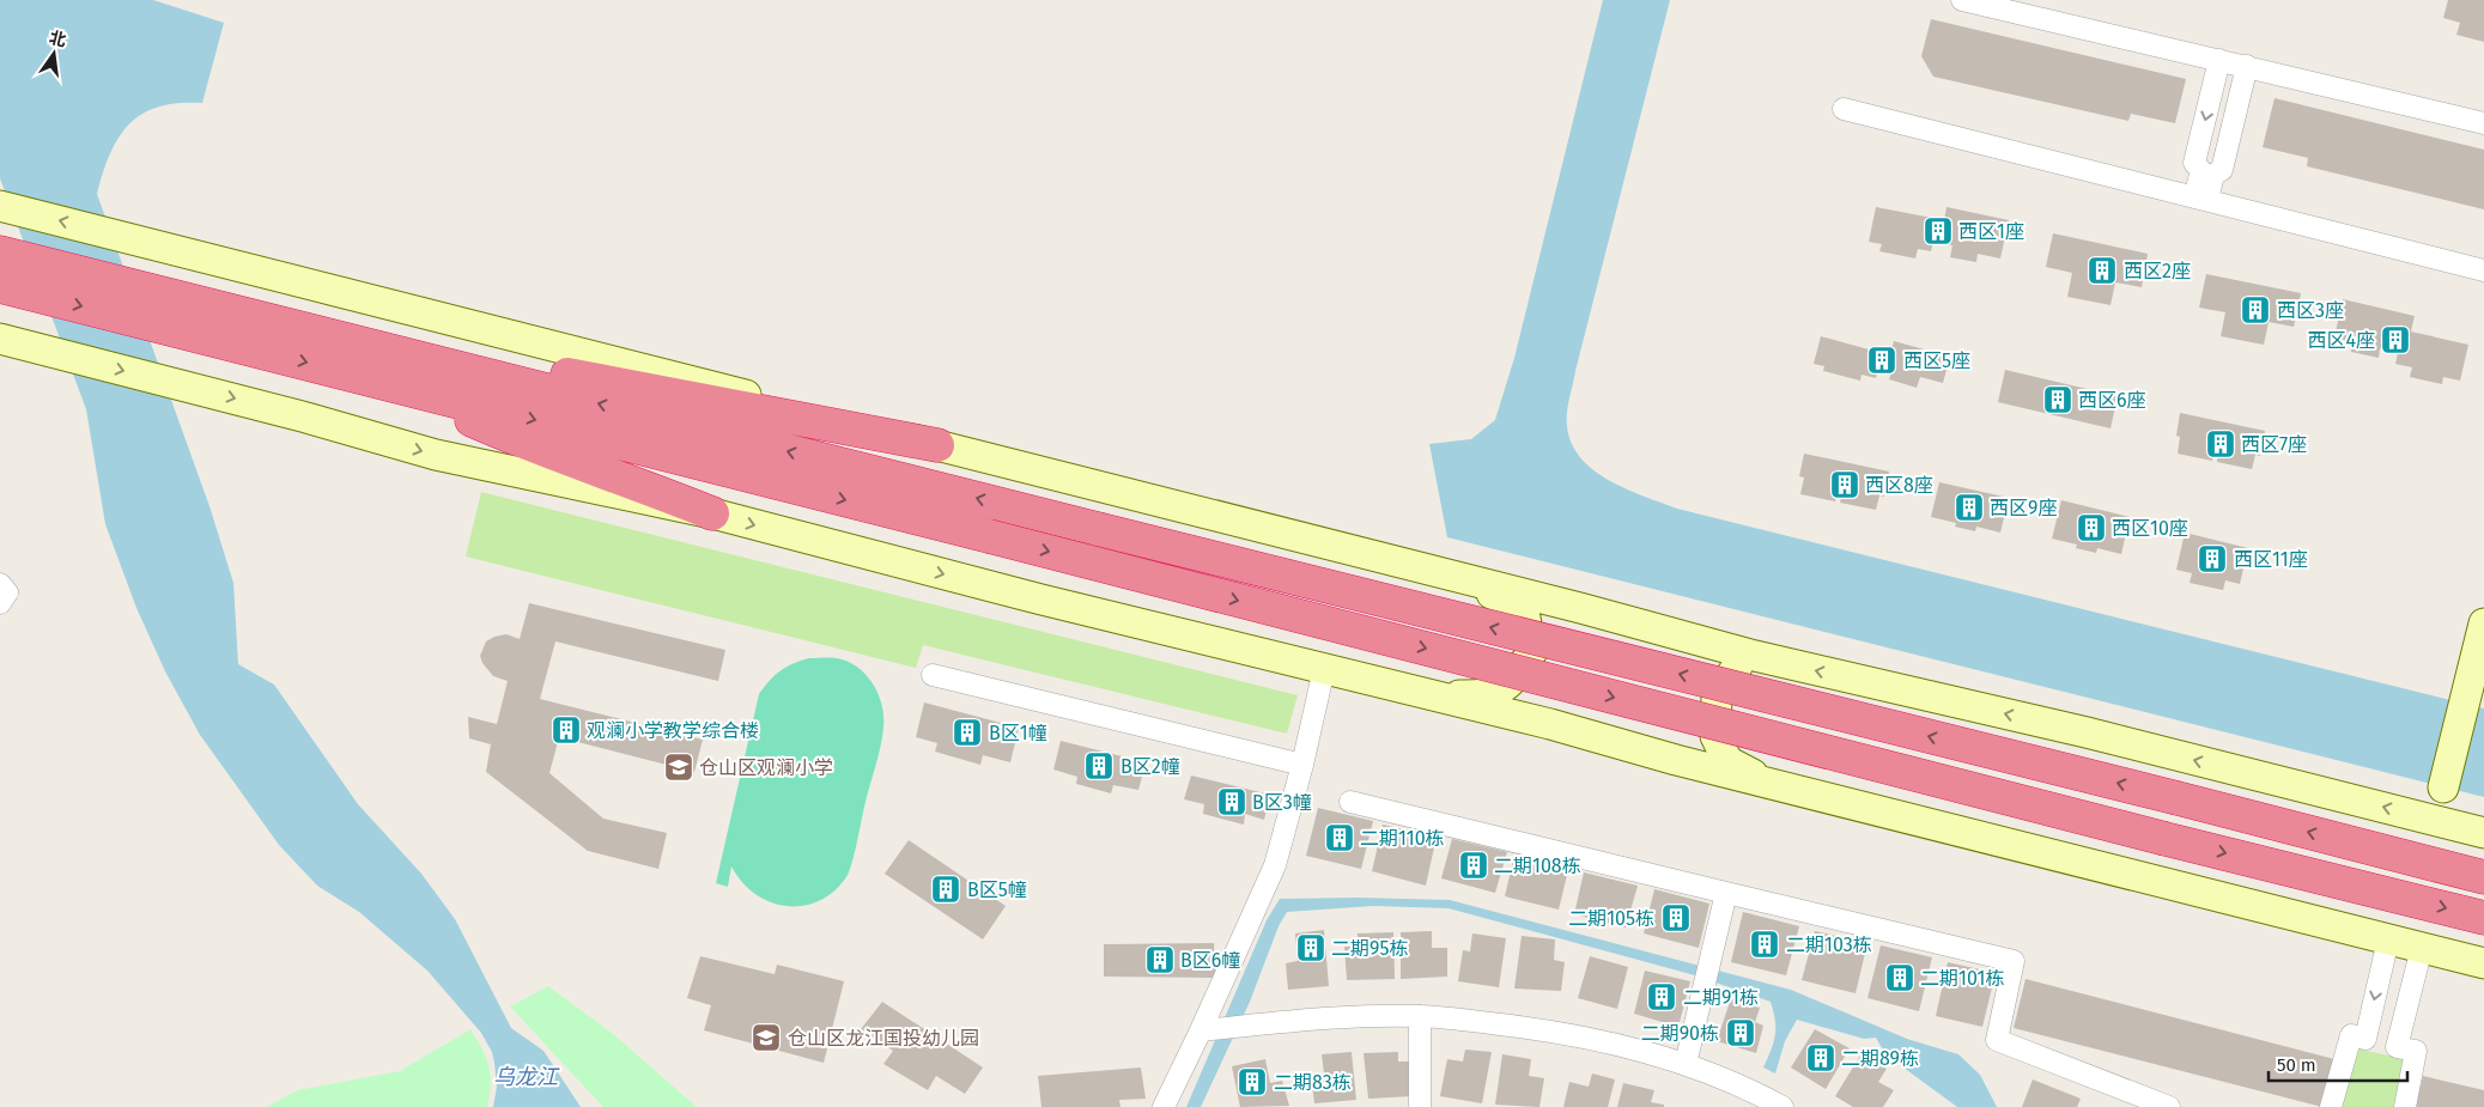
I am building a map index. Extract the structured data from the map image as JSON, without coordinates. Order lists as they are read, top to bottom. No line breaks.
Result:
{"water":["乌龙江"],"places":{"building":["西区1座","西区2座","西区3座","西区4座","西区5座","西区6座","西区7座","西区8座","西区9座","西区10座","西区11座","观澜小学教学综合楼","B区1幢","B区2幢","B区3幢","二期110栋","二期108栋","B区5幢","二期105栋","二期103栋","二期95栋","B区6幢","二期101栋","二期91栋","二期90栋","二期89栋","二期83栋"],"school or university":["仓山区观澜小学","仓山区龙江国投幼儿园"]},"scale_bar":"50 m","north":"top"}
